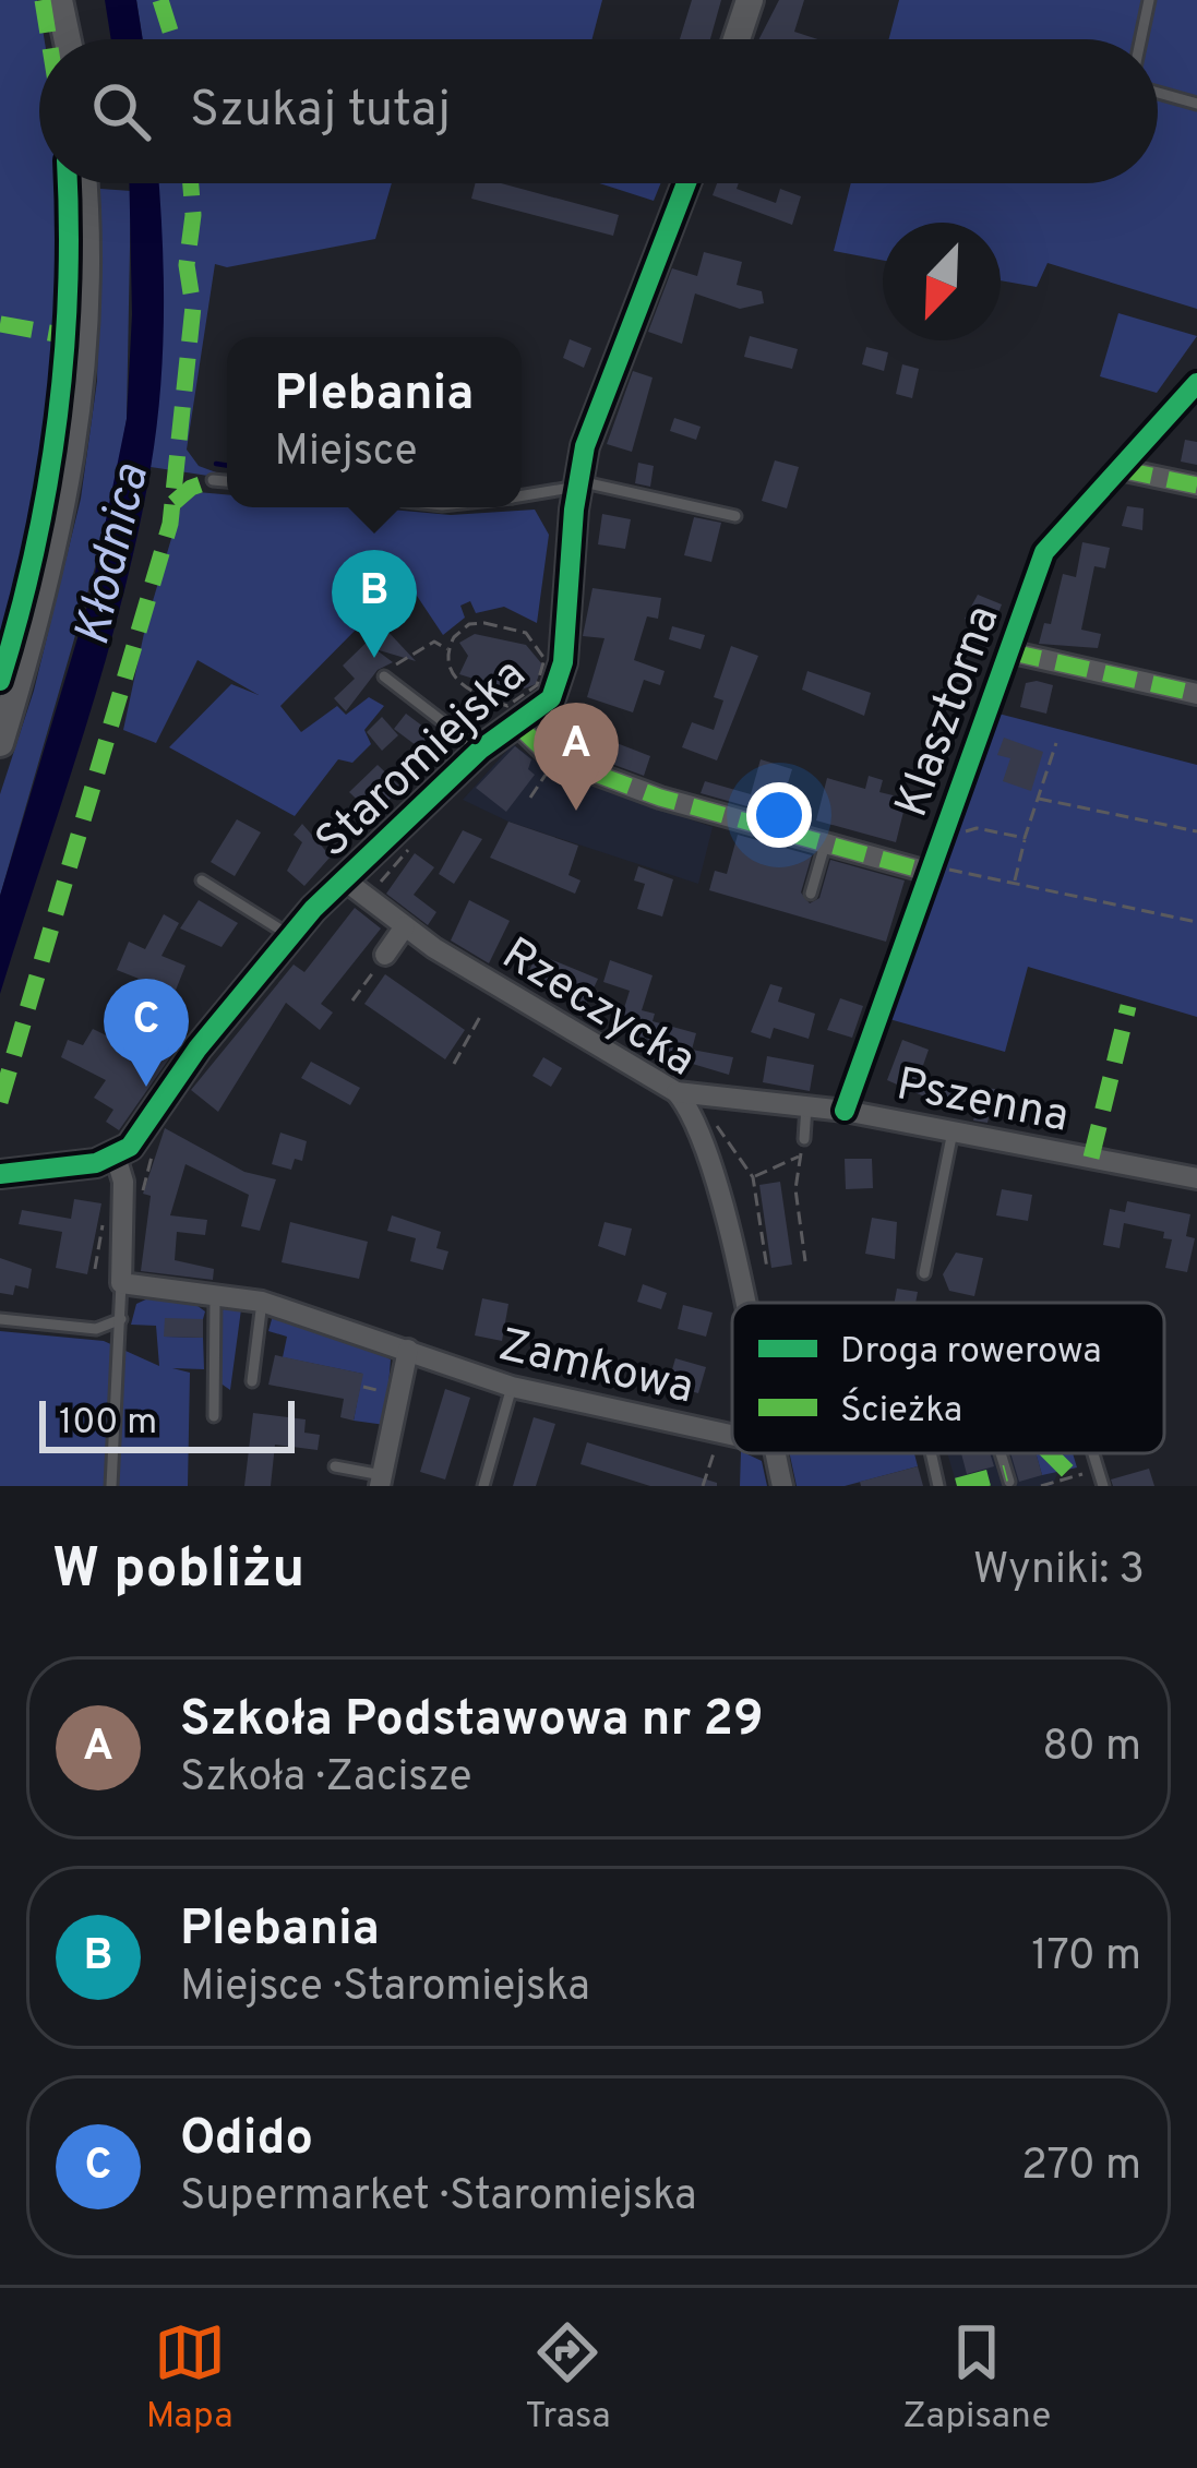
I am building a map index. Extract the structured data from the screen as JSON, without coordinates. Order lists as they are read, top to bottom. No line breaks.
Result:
{"streets":{"street":["Klasztorna","Staromiejska","Rzeczycka","Pszenna","Zamkowa"]},"crossings":[["Klasztorna","Pszenna"],["Staromiejska","Rzeczycka"],["Rzeczycka","Pszenna"]],"water":["Kłodnica"],"legend":["Droga rowerowa","Ścieżka"],"scale_bar":"100 m","north":"bottom left","page":{"search":"Szukaj tutaj","popup":["Plebania","Miejsce"],"pins":["B","A","C"],"scale":"100 m","heading":["W pobliżu","Wyniki: 3"],"list":[{"mark":"A","name":"Szkoła Podstawowa nr 29","note":"Szkoła · Zacisze","value":"80 m"},{"mark":"B","name":"Plebania","note":"Miejsce · Staromiejska","value":"170 m"},{"mark":"C","name":"Odido","note":"Supermarket · Staromiejska","value":"270 m"}],"nav":["Mapa","Trasa","Zapisane"]}}
